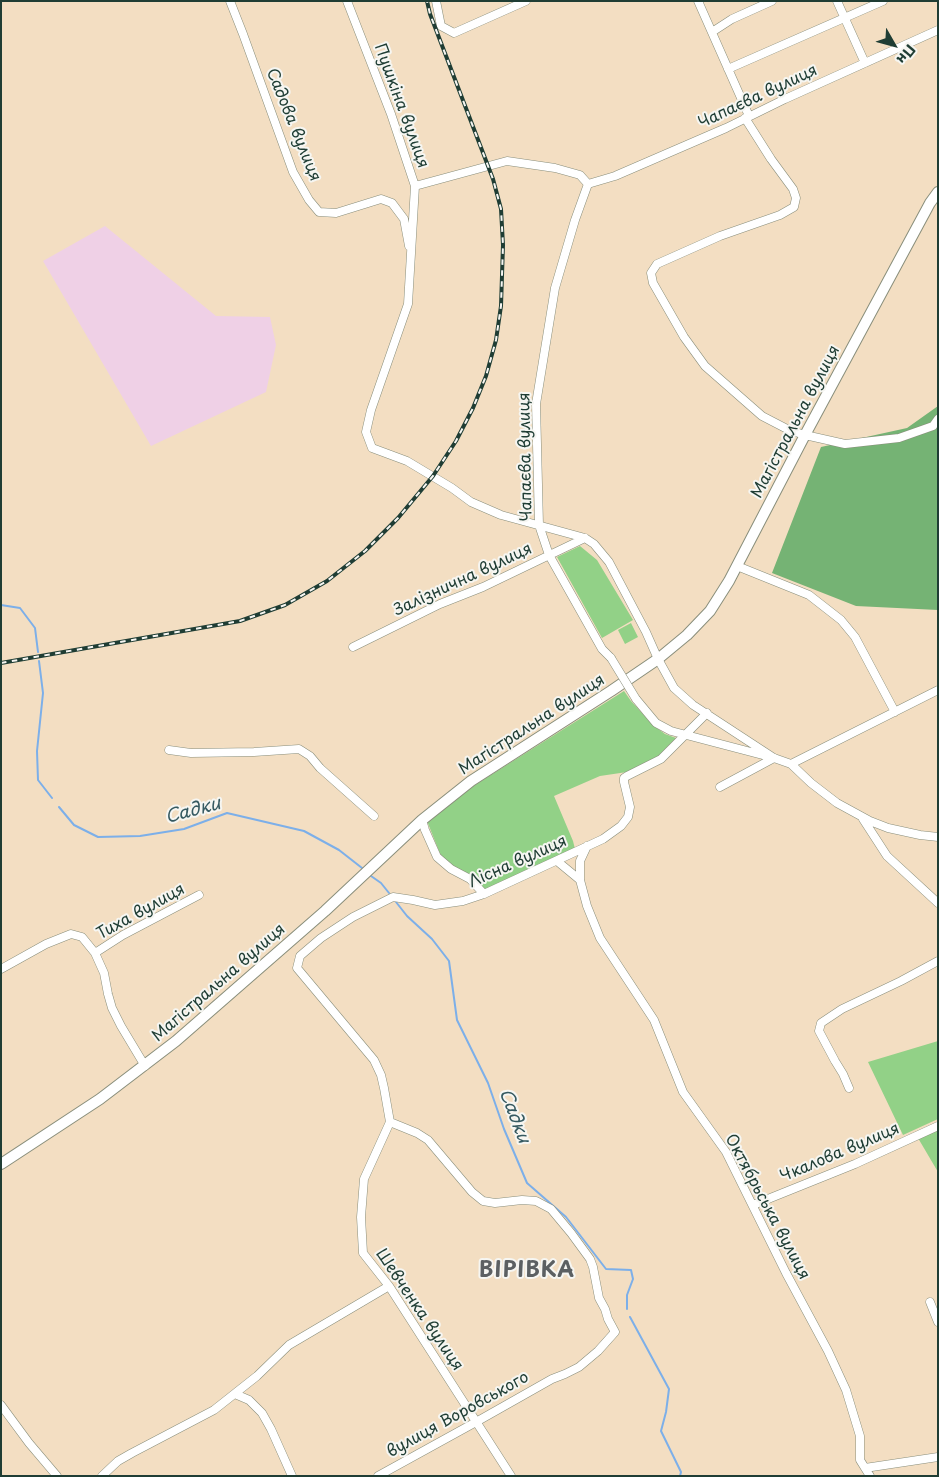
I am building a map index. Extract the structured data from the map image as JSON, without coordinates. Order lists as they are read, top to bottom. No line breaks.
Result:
{"streets":{"main road":["Магістральна вулиця"],"street":["Чапаєва вулиця","Пушкіна вулиця","Садова вулиця","Залізнична вулиця","Лісна вулиця","Тиха вулиця","Чкалова вулиця","Октябрьська вулиця","Шевченка вулиця","вулиця Воровського"]},"crossings":[["Чапаєва вулиця","Пушкіна вулиця"],["Чапаєва вулиця","Залізнична вулиця"],["Чапаєва вулиця","Лісна вулиця"],["Пушкіна вулиця","Садова вулиця"],["Пушкіна вулиця","Залізнична вулиця"],["Магістральна вулиця","Тиха вулиця"],["Лісна вулиця","Шевченка вулиця"],["Лісна вулиця","вулиця Воровського"],["Чкалова вулиця","Октябрьська вулиця"],["Шевченка вулиця","вулиця Воровського"]],"districts":["ВІРІВКА"],"water":["Садки"],"north":"bottom right"}
